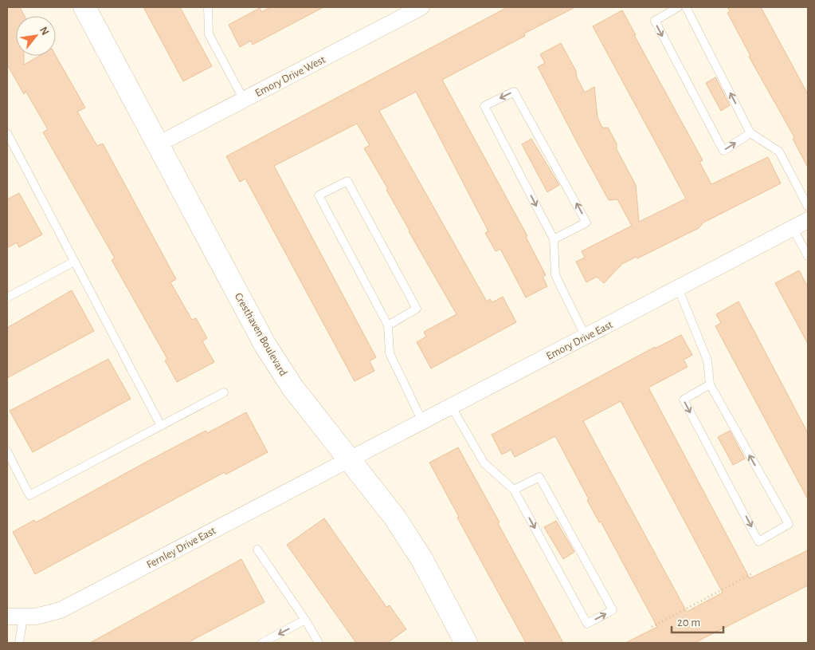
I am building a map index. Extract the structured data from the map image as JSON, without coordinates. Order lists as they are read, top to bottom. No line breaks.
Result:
{"streets":{"street":["Emory Drive West","Cresthaven Boulevard","Emory Drive East","Fernley Drive East"]},"crossings":[["Emory Drive West","Cresthaven Boulevard"],["Cresthaven Boulevard","Emory Drive East"],["Cresthaven Boulevard","Fernley Drive East"],["Emory Drive East","Fernley Drive East"]],"scale_bar":"20 m","north":"top right"}
